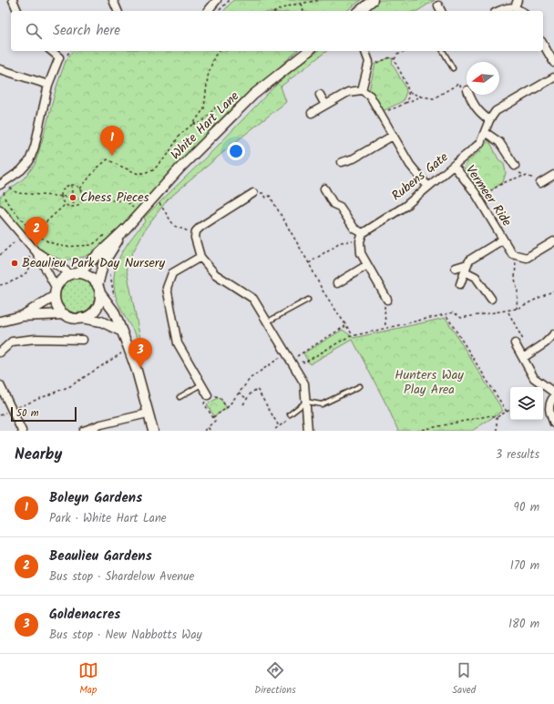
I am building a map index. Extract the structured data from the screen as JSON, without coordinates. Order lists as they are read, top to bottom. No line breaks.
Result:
{"streets":{"street":["White Hart Lane","Rubens Gate","Vermeer Ride"]},"crossings":[["Rubens Gate","Vermeer Ride"]],"parks":["Hunters Way Play Area"],"places":["Chess Pieces","Beaulieu Park Day Nursery"],"scale_bar":"50 m","north":"left","page":{"search":"Search here","pins":["1","2","3"],"scale":"50 m","heading":["Nearby","3 results"],"list":[{"mark":"1","name":"Boleyn Gardens","note":"Park · White Hart Lane","value":"90 m"},{"mark":"2","name":"Beaulieu Gardens","note":"Bus stop · Shardelow Avenue","value":"170 m"},{"mark":"3","name":"Goldenacres","note":"Bus stop · New Nabbotts Way","value":"180 m"}],"nav":["Map","Directions","Saved"]}}
